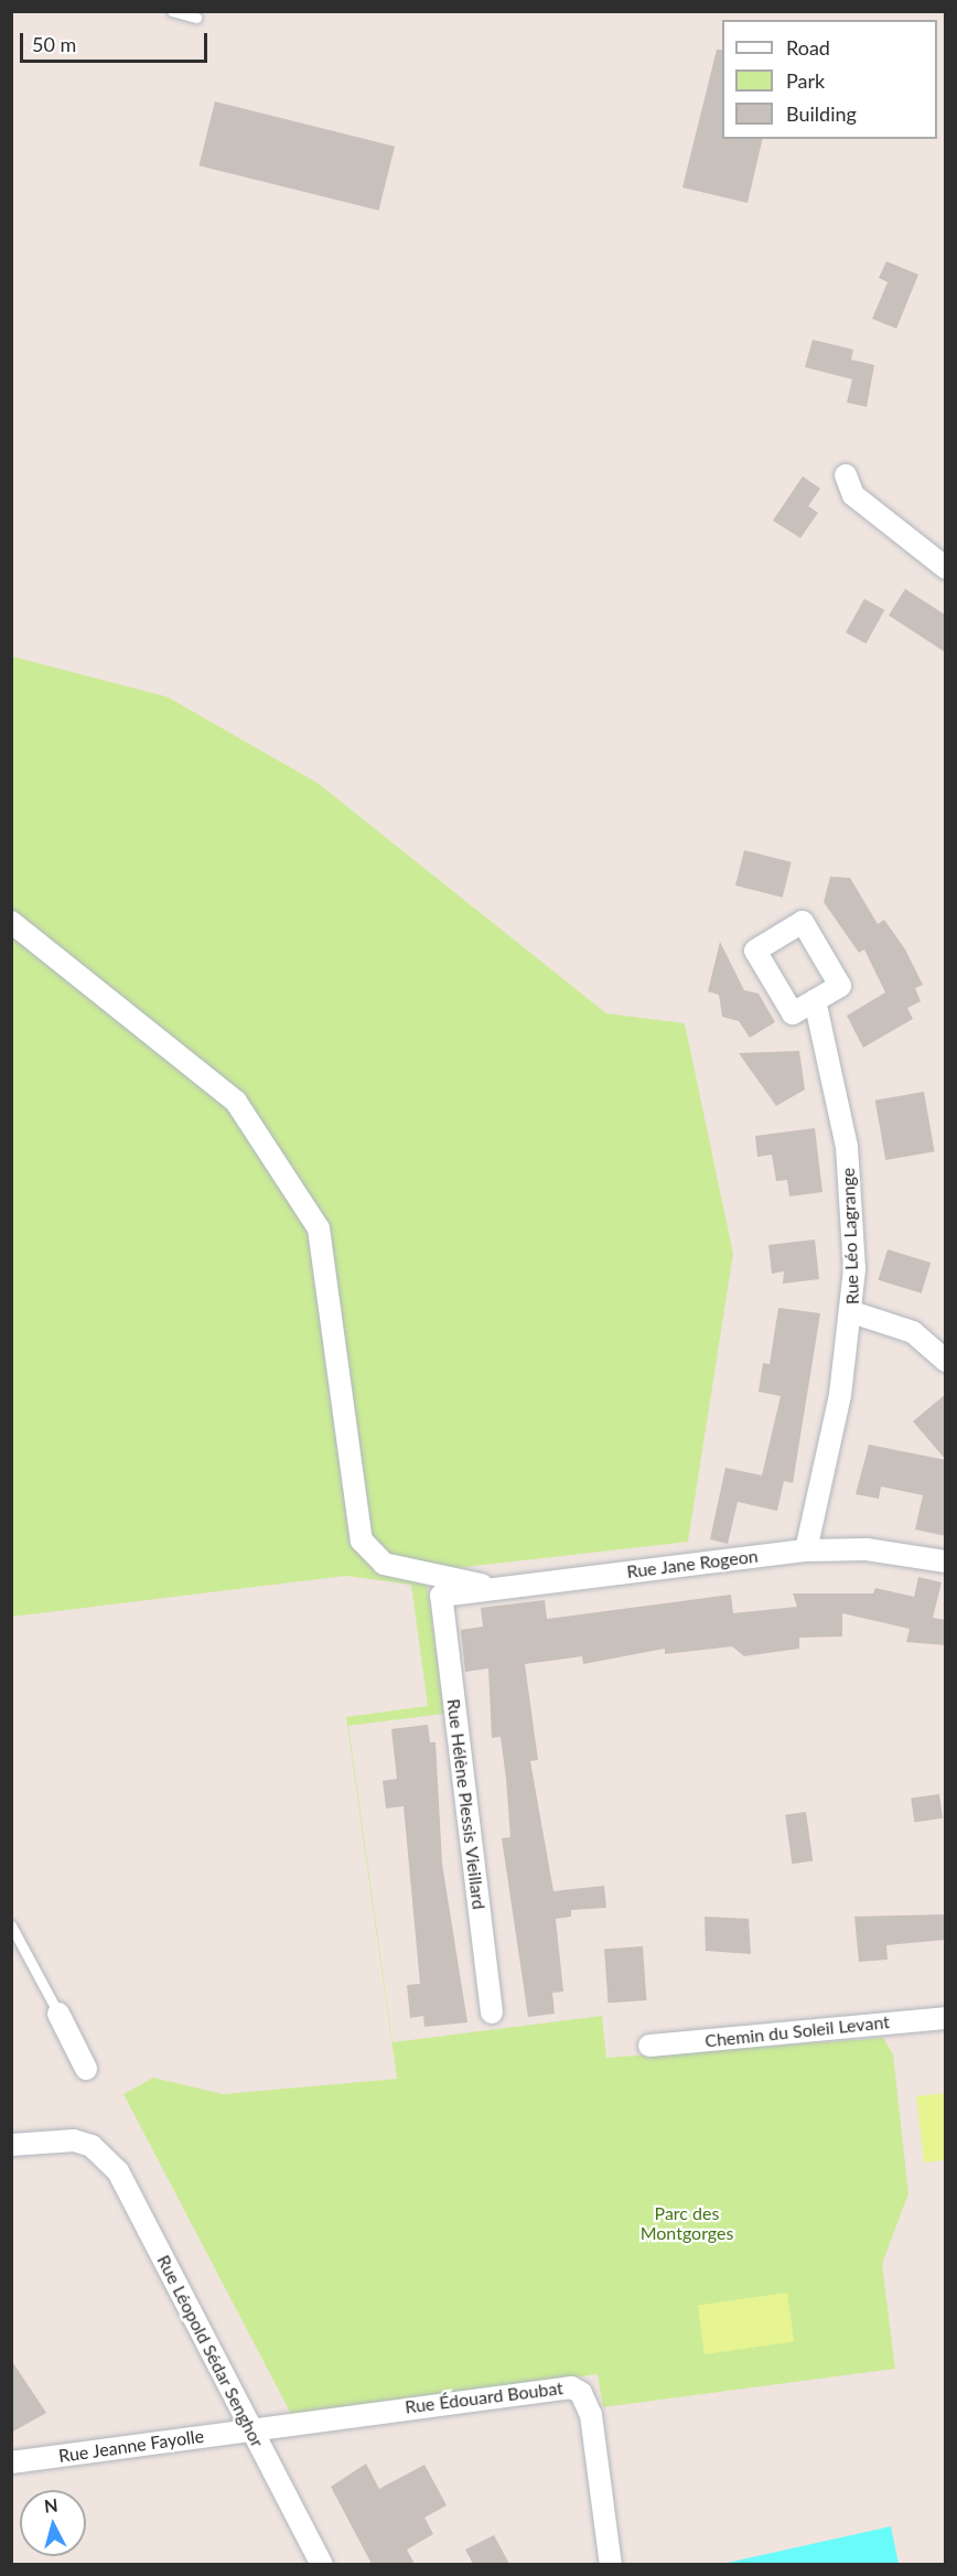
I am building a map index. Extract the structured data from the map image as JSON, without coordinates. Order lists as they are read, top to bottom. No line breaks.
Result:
{"streets":{"street":["Rue Léo Lagrange","Rue Jane Rogeon","Rue Hélène Plessis Vieillard","Chemin du Soleil Levant","Rue Léopold Sédar Senghor","Rue Édouard Boubat","Rue Jeanne Fayolle"]},"crossings":[["Rue Léo Lagrange","Rue Jane Rogeon"],["Rue Jane Rogeon","Rue Hélène Plessis Vieillard"],["Rue Léopold Sédar Senghor","Rue Édouard Boubat"],["Rue Léopold Sédar Senghor","Rue Jeanne Fayolle"],["Rue Édouard Boubat","Rue Jeanne Fayolle"]],"parks":["Parc des Montgorges"],"legend":["Road","Park","Building"],"scale_bar":"50 m","north":"top"}
